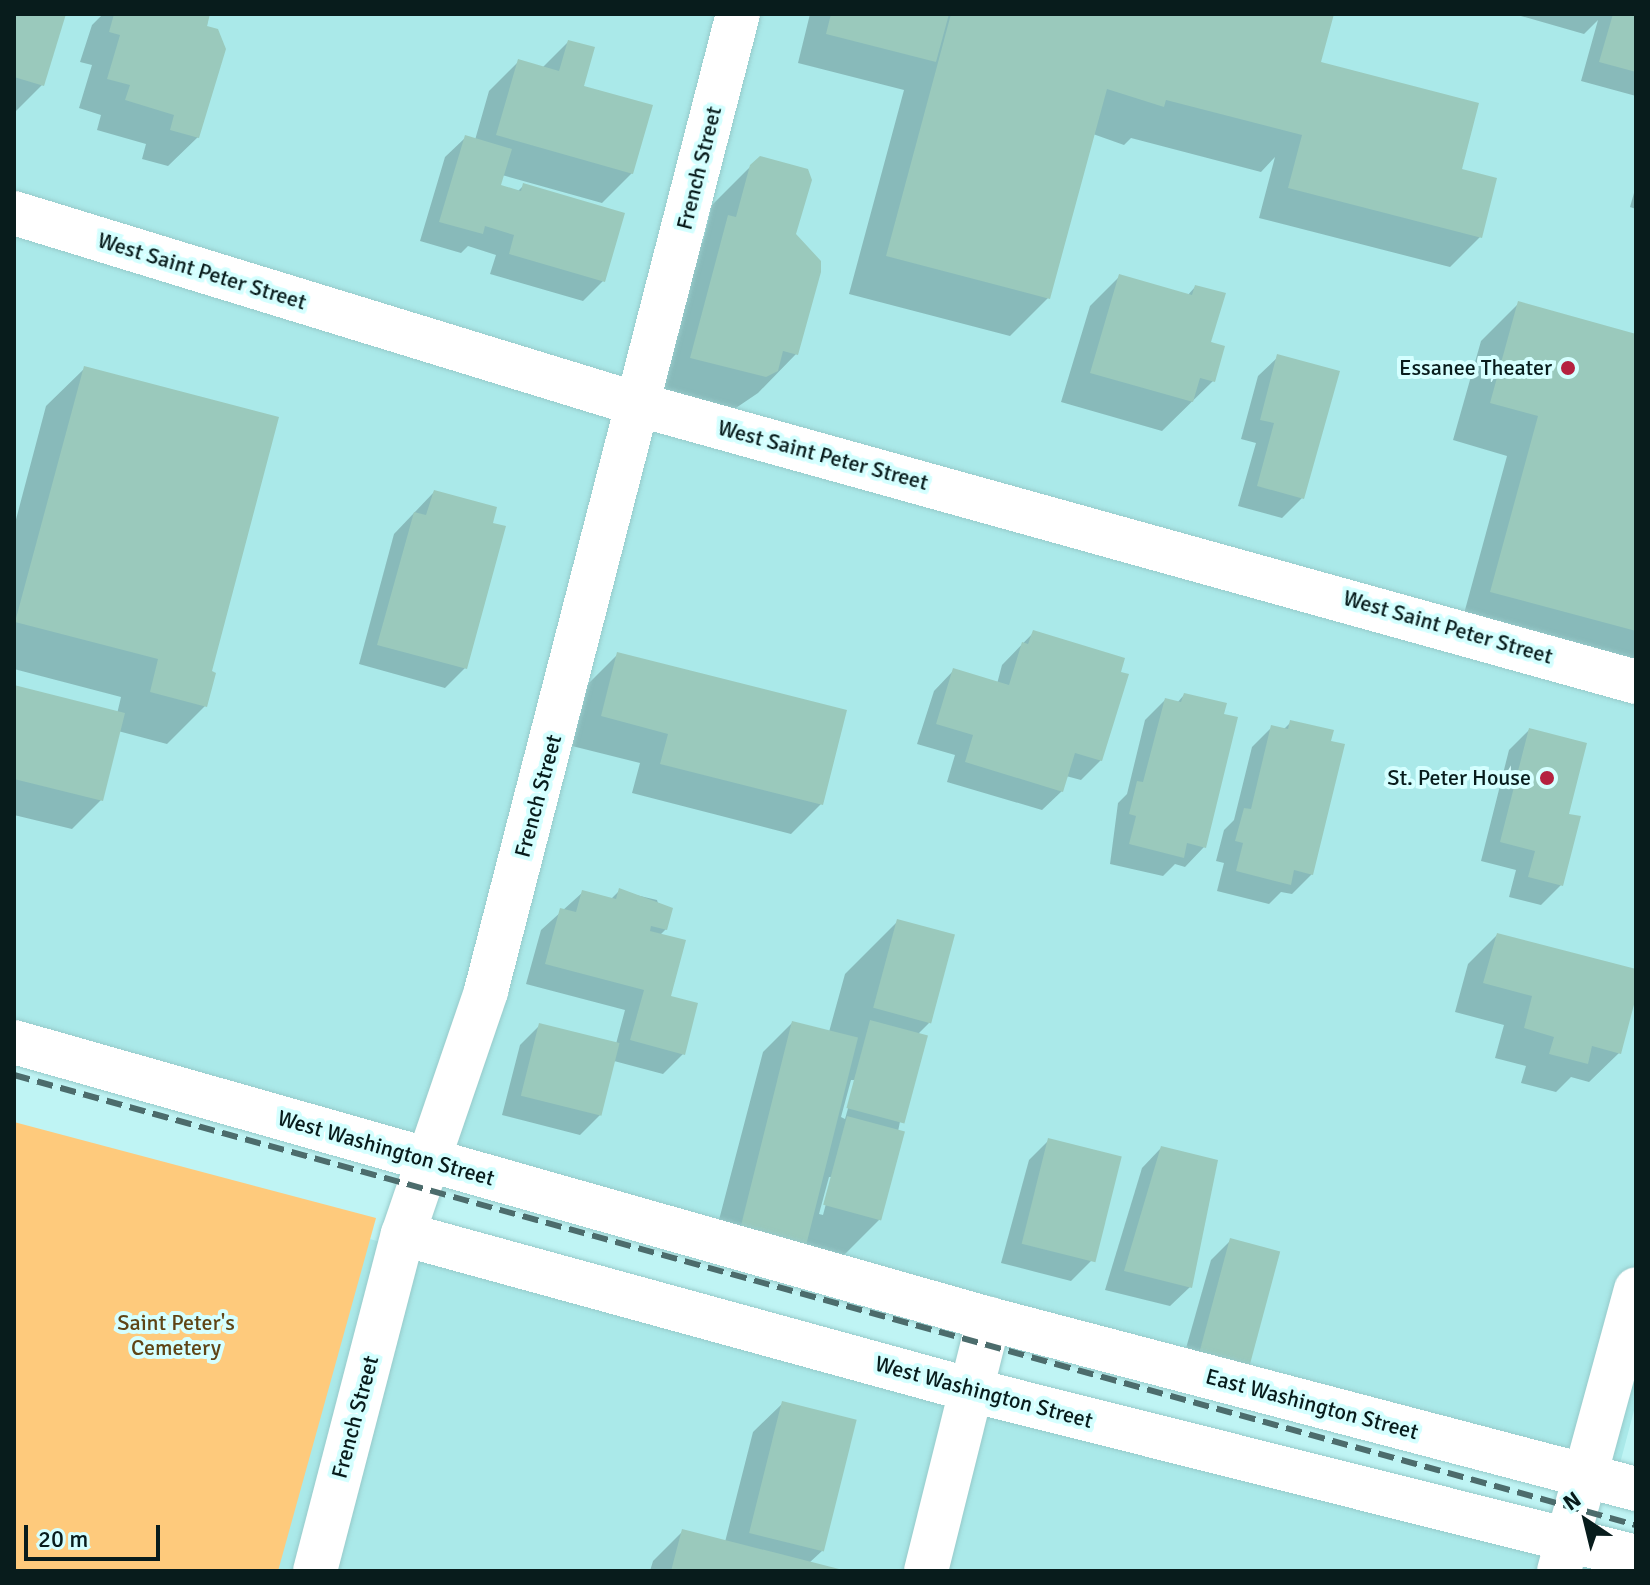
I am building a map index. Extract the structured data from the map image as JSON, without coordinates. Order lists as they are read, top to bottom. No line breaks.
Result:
{"streets":{"street":["French Street","West Saint Peter Street","West Washington Street","East Washington Street"]},"crossings":[["French Street","West Saint Peter Street"],["French Street","West Washington Street"],["West Washington Street","East Washington Street"]],"parks":["Saint Peter's Cemetery"],"places":["Essanee Theater","St. Peter House"],"scale_bar":"20 m","north":"top left"}
